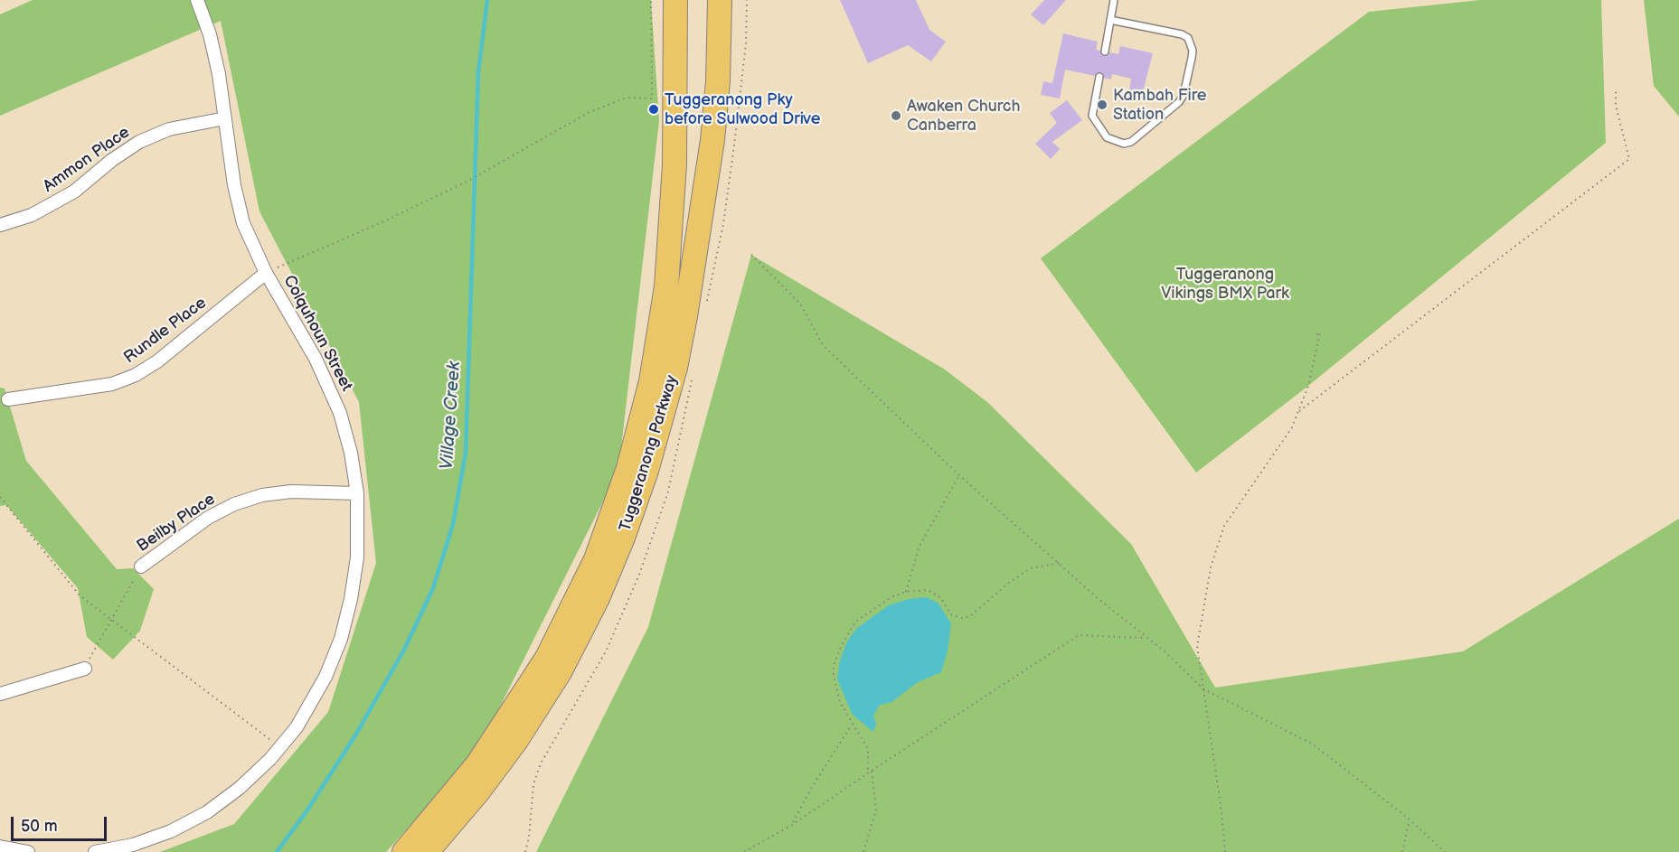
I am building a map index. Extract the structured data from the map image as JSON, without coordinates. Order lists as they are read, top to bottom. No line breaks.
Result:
{"streets":{"highway":["Tuggeranong Parkway"],"street":["Ammon Place","Rundle Place","Colquhoun Street","Beilby Place"]},"crossings":[["Ammon Place","Colquhoun Street"],["Rundle Place","Colquhoun Street"],["Colquhoun Street","Beilby Place"]],"water":["Village Creek"],"parks":["Tuggeranong Vikings BMX Park"],"places":["Kambah Fire Station","Tuggeranong Pky before Sulwood Drive","Awaken Church Canberra"],"scale_bar":"50 m"}
